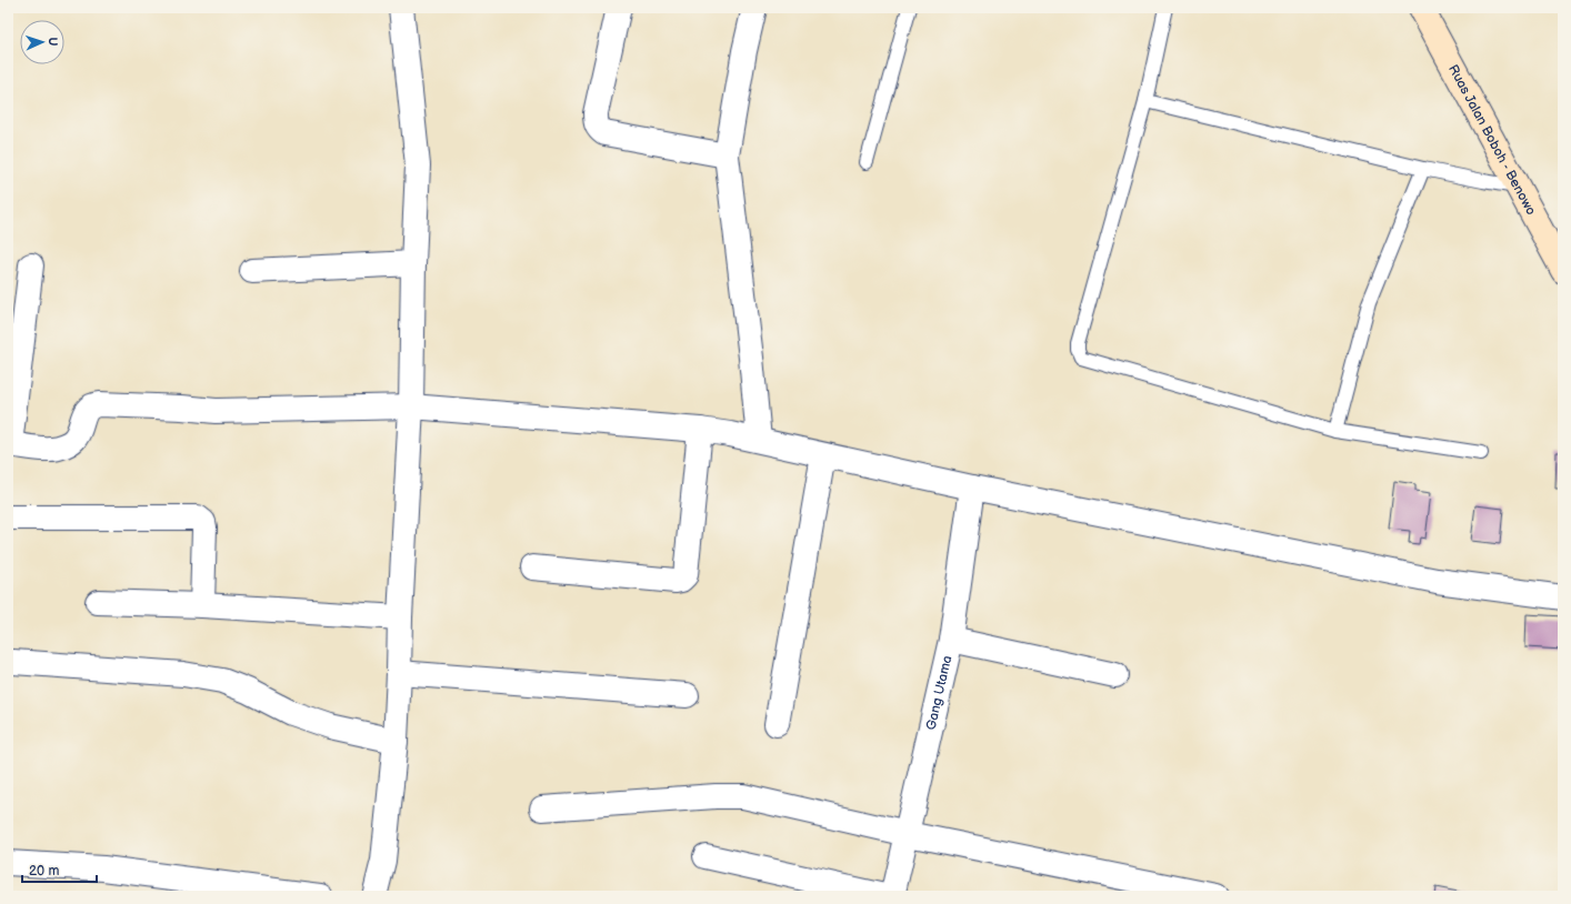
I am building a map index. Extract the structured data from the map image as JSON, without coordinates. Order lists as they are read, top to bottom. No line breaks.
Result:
{"streets":{"main road":["Ruas Jalan Boboh - Benowo"],"street":["Gang Utama"]},"scale_bar":"20 m","north":"right"}
